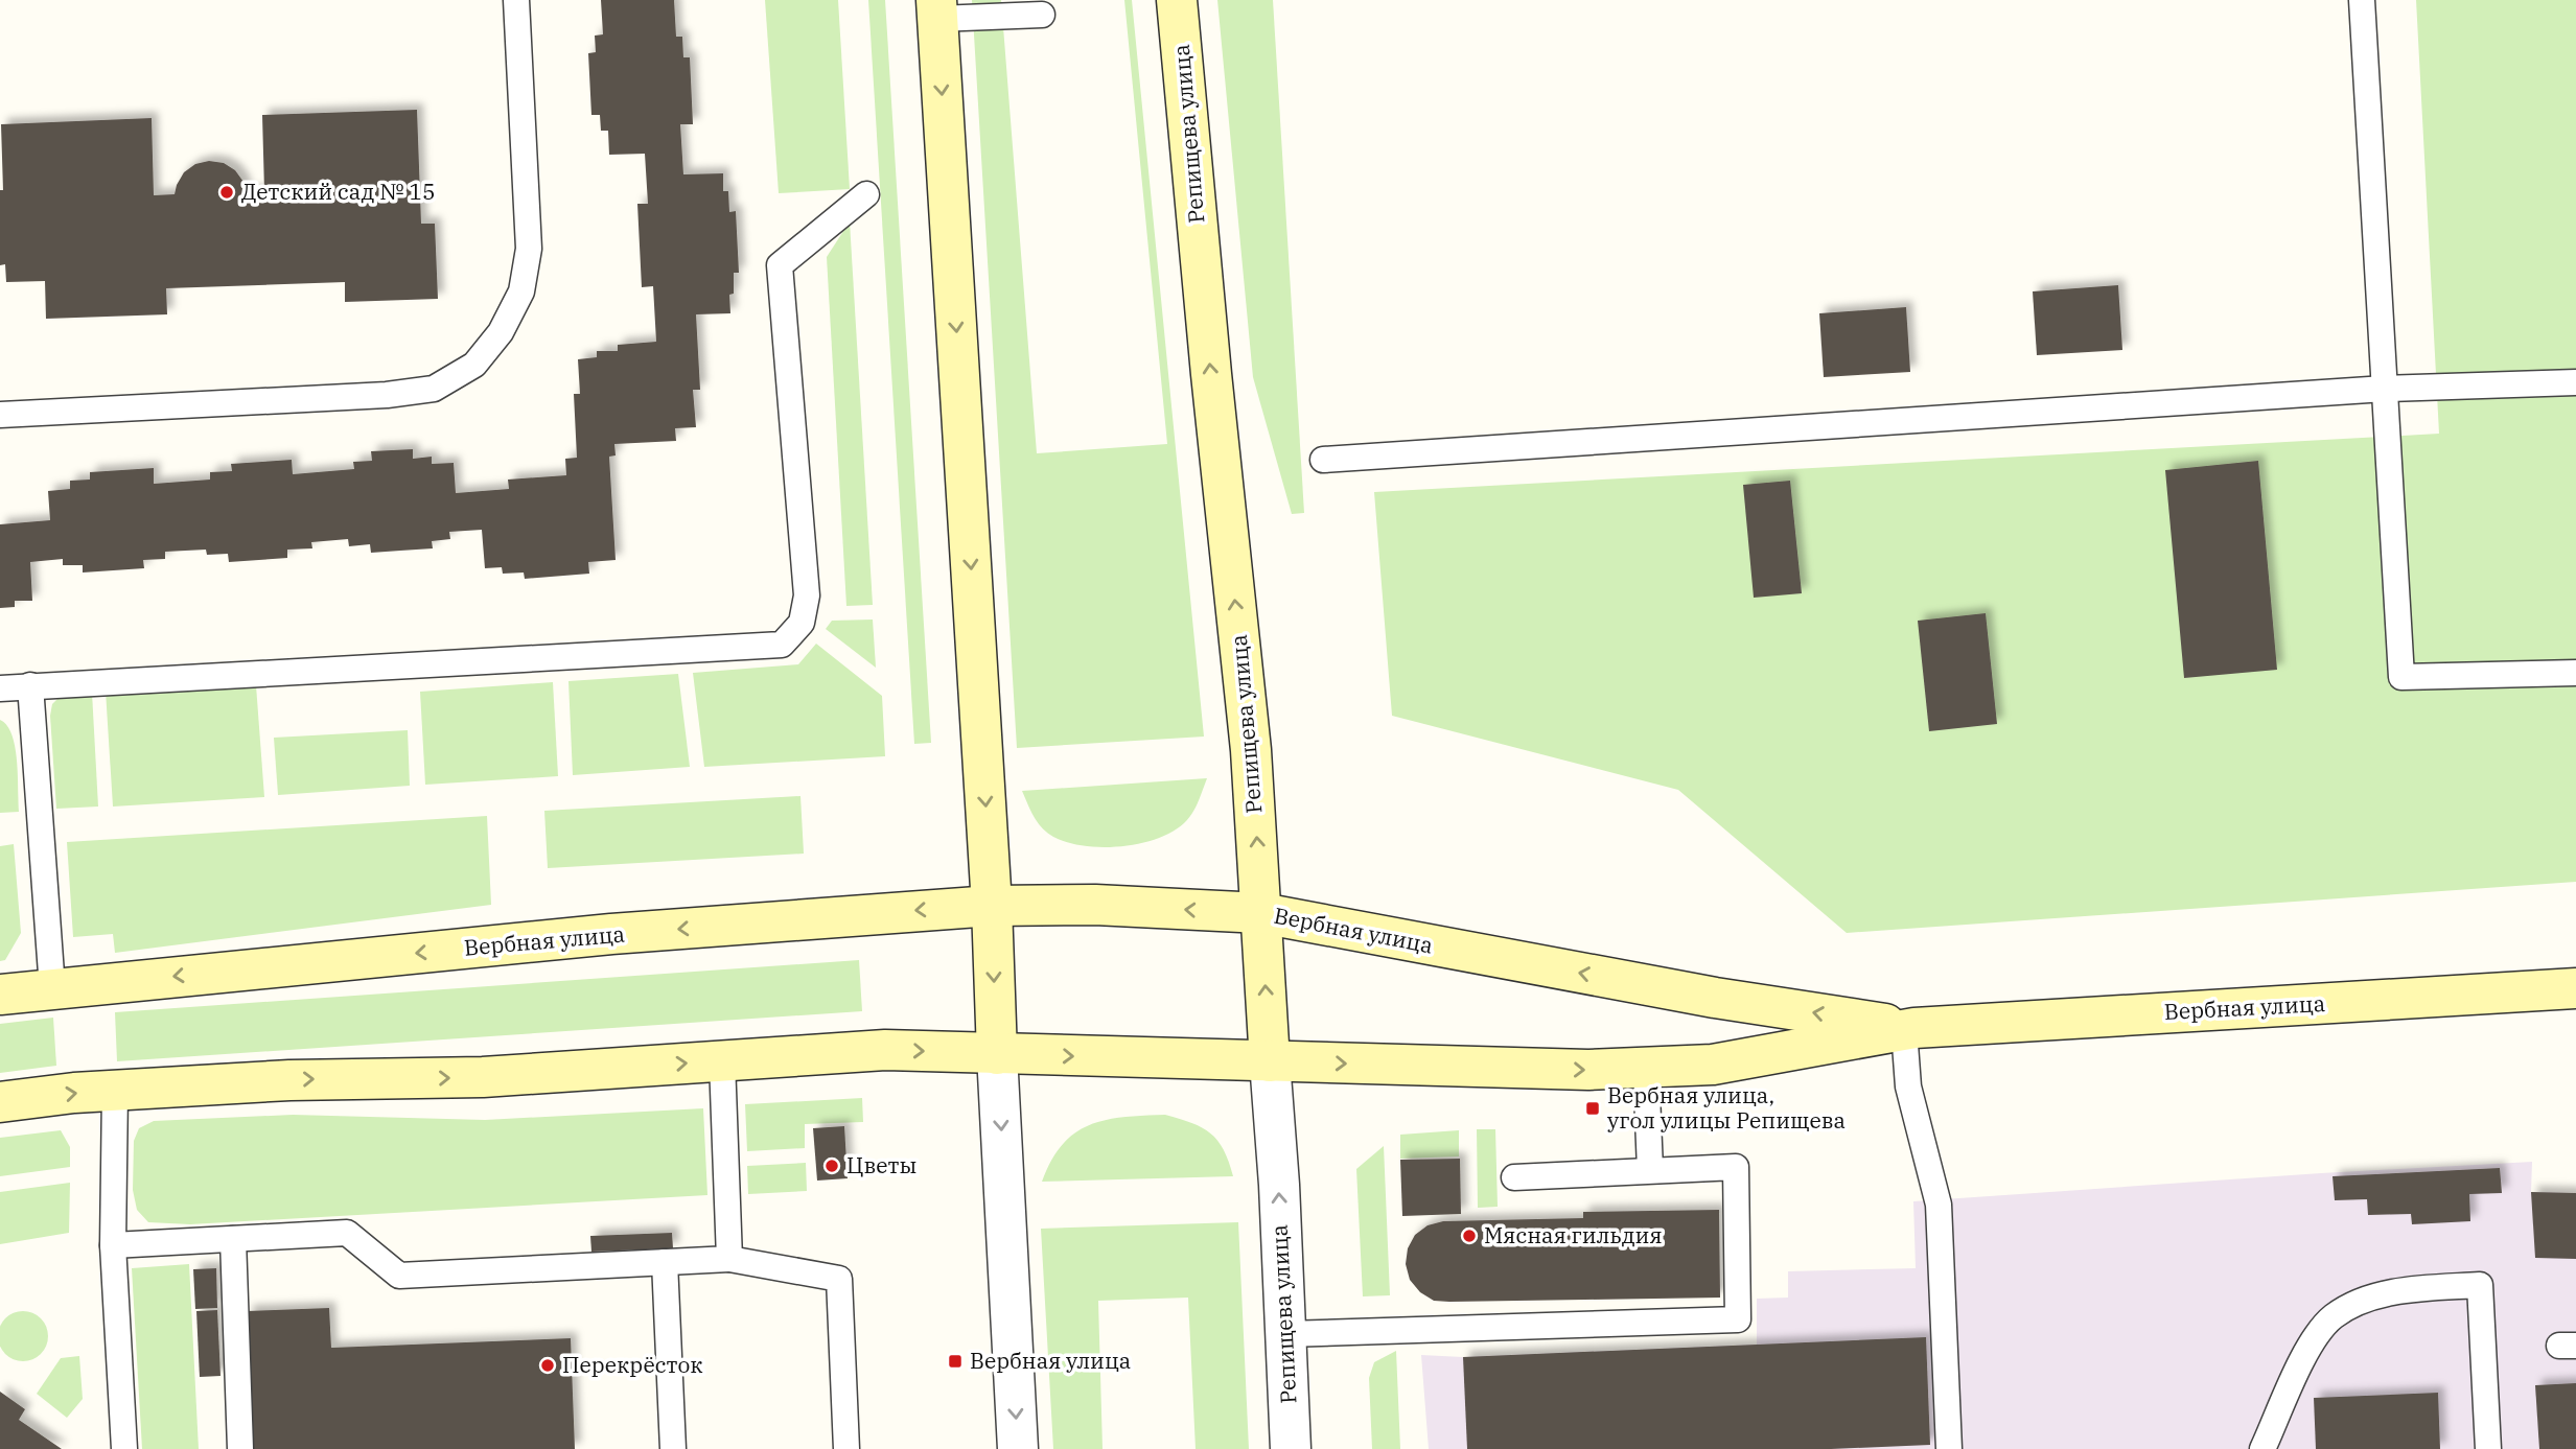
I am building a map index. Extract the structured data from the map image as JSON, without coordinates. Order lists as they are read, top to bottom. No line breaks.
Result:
{"streets":{"main road":["Репищева улица","Вербная улица"]},"crossings":[["Репищева улица","Вербная улица"]],"places":{"other":["Детский сад № 15","Цветы","Мясная гильдия","Перекрёсток"],"transit":["Вербная улица, угол улицы Репищева","Вербная улица"]}}
